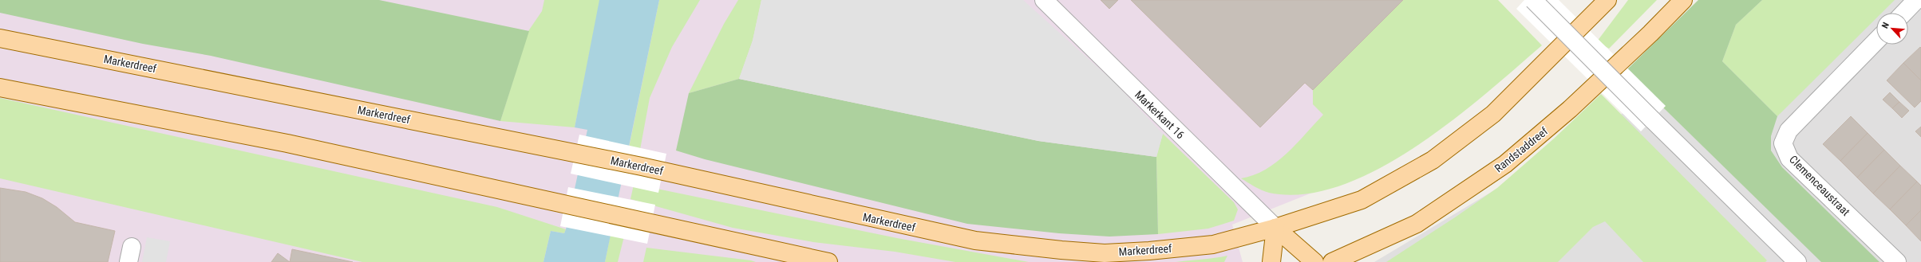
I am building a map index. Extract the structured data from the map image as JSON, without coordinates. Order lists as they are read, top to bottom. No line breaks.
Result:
{"streets":{"main road":["Markerdreef","Randstaddreef"],"street":["Markerkant 16","Clemenceaustraat"]},"crossings":[["Markerdreef","Markerkant 16"]],"north":"top left"}
